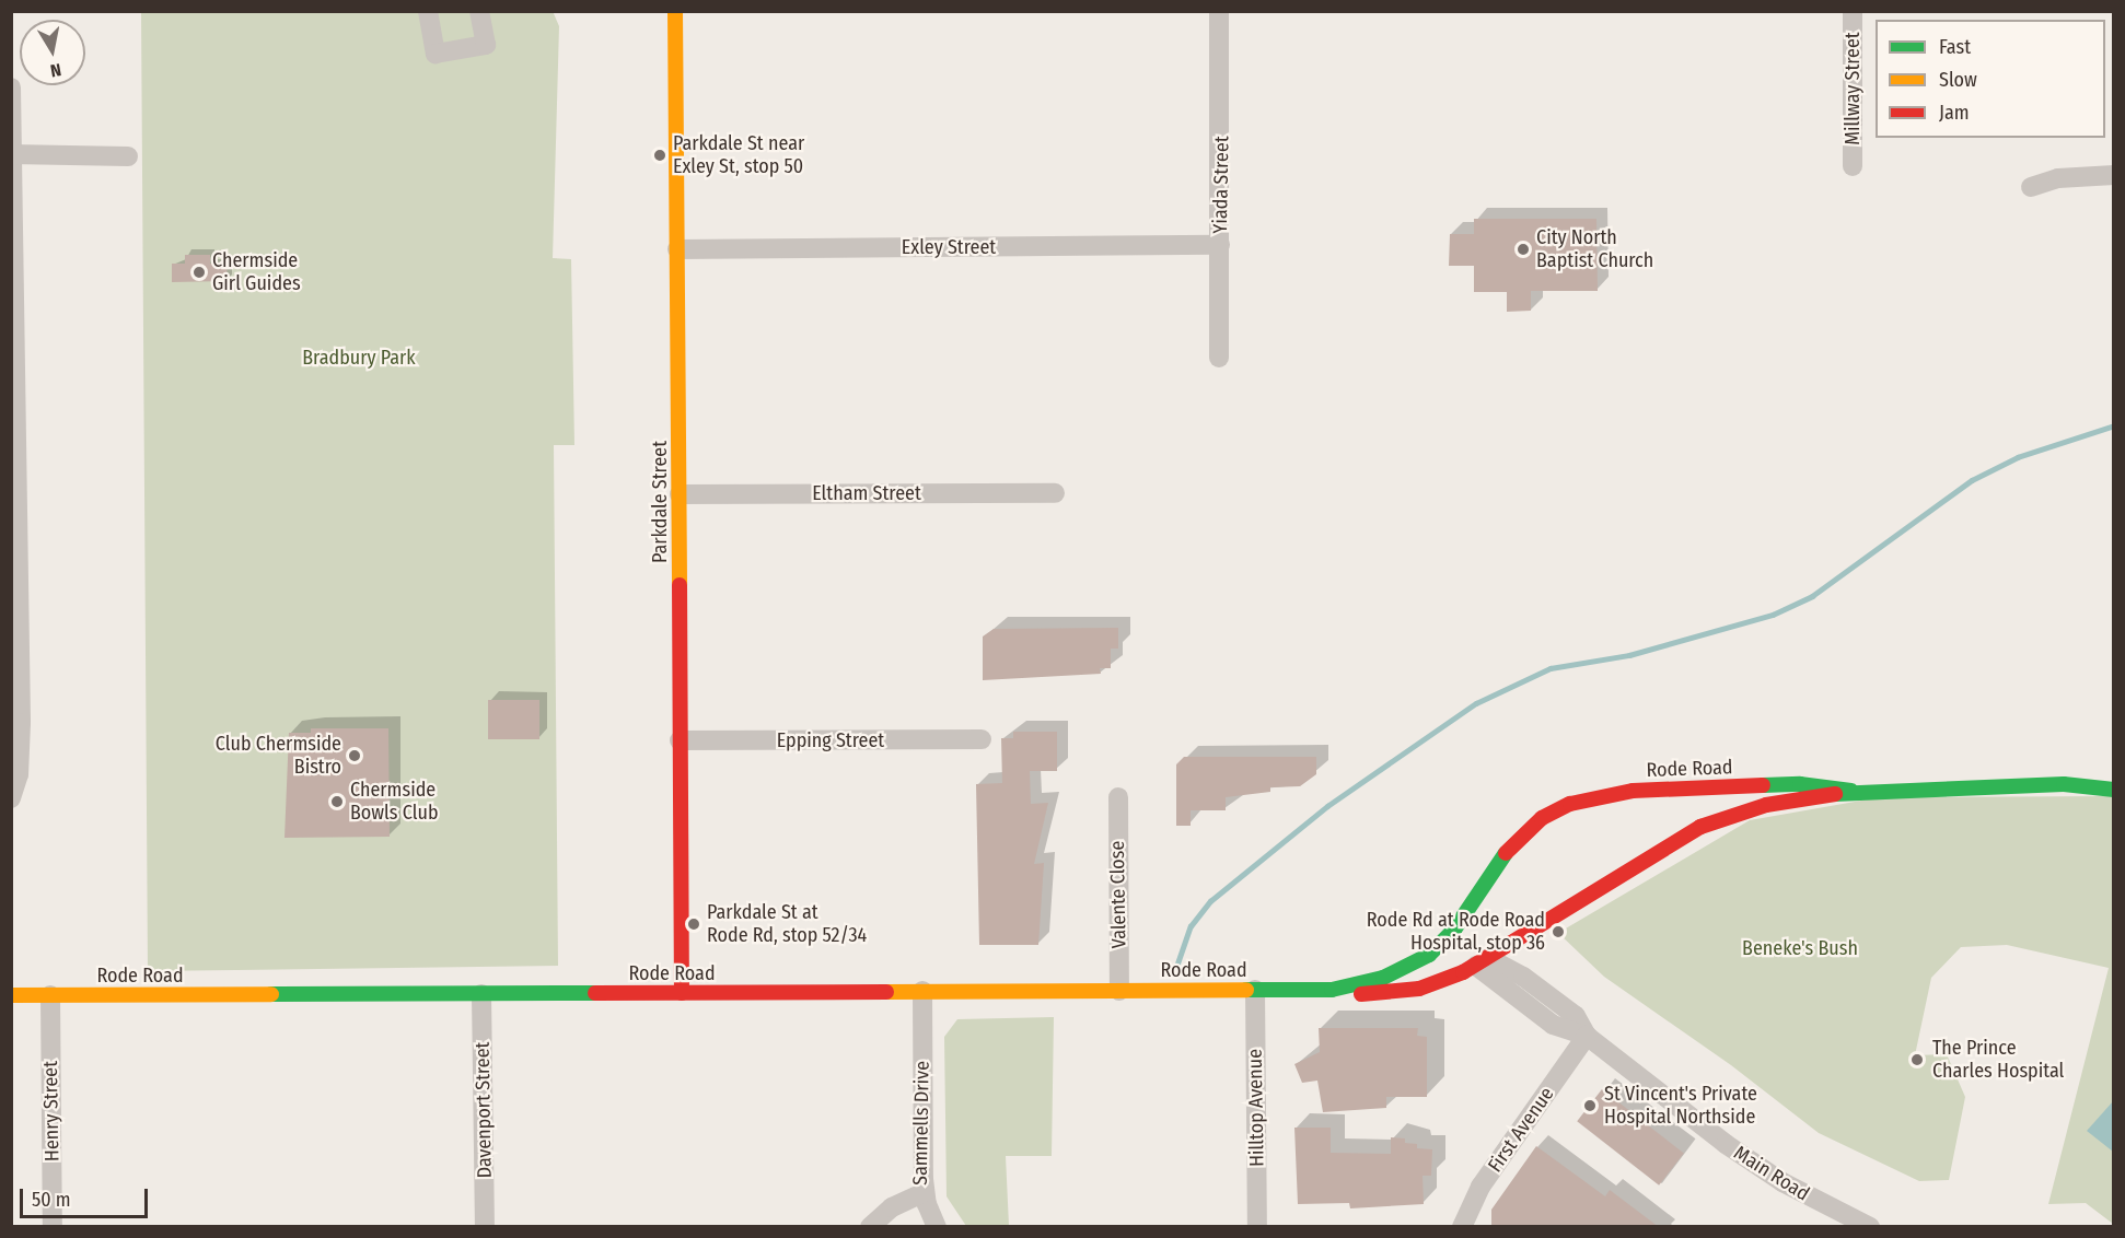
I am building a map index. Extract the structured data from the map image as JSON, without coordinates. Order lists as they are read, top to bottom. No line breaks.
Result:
{"streets":{"main road":["Parkdale Street","Rode Road"],"street":["Millway Street","Yiada Street","Exley Street","Eltham Street","Epping Street","Valente Close","Hilltop Avenue","Davenport Street","Henry Street","Sammells Drive","First Avenue","Main Road"]},"crossings":[["Yiada Street","Exley Street"],["Exley Street","Parkdale Street"],["Eltham Street","Parkdale Street"],["Parkdale Street","Epping Street"],["Parkdale Street","Rode Road"],["Rode Road","Valente Close"],["Rode Road","Hilltop Avenue"],["Rode Road","Davenport Street"],["Rode Road","Henry Street"],["Rode Road","Sammells Drive"],["Rode Road","Main Road"],["First Avenue","Main Road"]],"parks":["Bradbury Park","Beneke's Bush"],"places":["Parkdale St near Exley St, stop 50","City North Baptist Church","Chermside Girl Guides","Club Chermside Bistro","Chermside Bowls Club","Parkdale St at Rode Rd, stop 52/34","Rode Rd at Rode Road Hospital, stop 36","The Prince Charles Hospital","St Vincent's Private Hospital Northside"],"legend":["Fast","Slow","Jam"],"scale_bar":"50 m","north":"bottom"}
